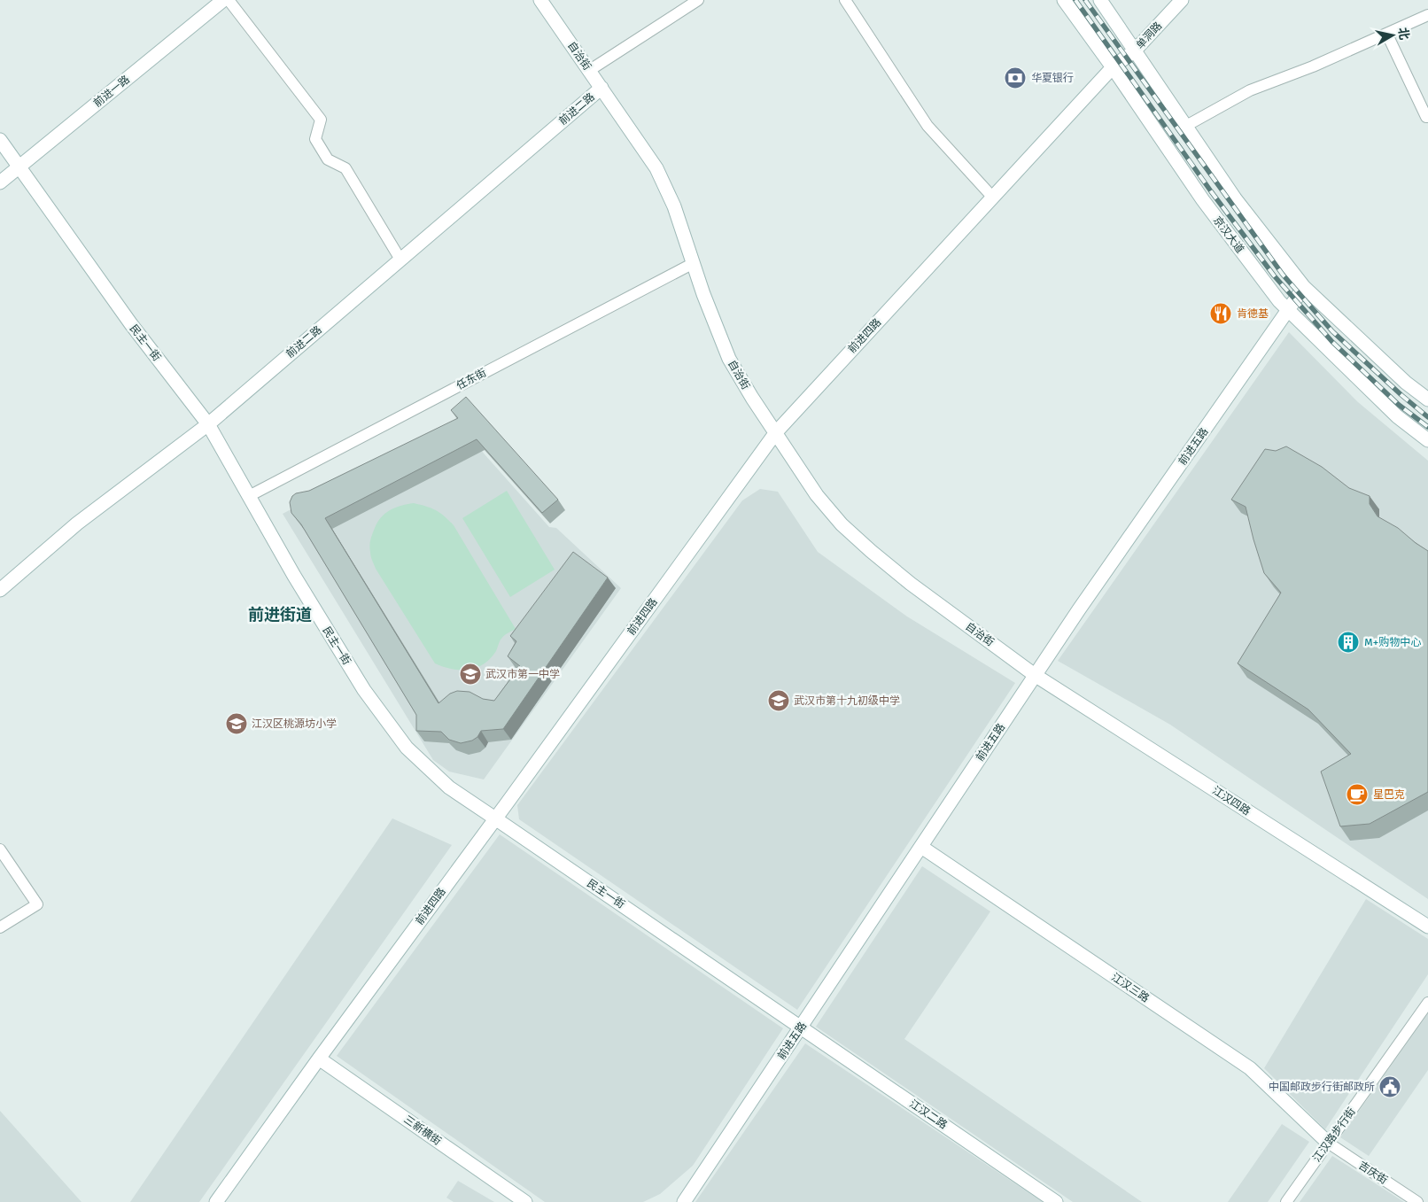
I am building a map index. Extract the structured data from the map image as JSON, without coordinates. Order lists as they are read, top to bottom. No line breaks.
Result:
{"streets":{"street":["单洞路","自治街","前进一路","前进二路","京汉大道","前进四路","民主一街","任东街","前进五路","江汉四路","江汉三路","江汉二路","三新横街","江汉路步行街","吉庆街"]},"crossings":[["单洞路","京汉大道"],["单洞路","前进四路"],["自治街","前进二路"],["自治街","前进四路"],["自治街","任东街"],["自治街","前进五路"],["自治街","江汉四路"],["前进一路","民主一街"],["前进二路","民主一街"],["京汉大道","前进四路"],["京汉大道","前进五路"],["前进四路","民主一街"],["前进四路","三新横街"],["民主一街","任东街"],["民主一街","前进五路"],["民主一街","江汉二路"],["前进五路","江汉四路"],["前进五路","江汉三路"],["前进五路","江汉二路"],["江汉三路","江汉路步行街"],["江汉三路","吉庆街"],["江汉路步行街","吉庆街"]],"districts":["前进街道"],"places":{"bank":["华夏银行"],"restaurant":["肯德基"],"building":["M+购物中心"],"school or university":["武汉市第一中学","武汉市第十九初级中学","江汉区桃源坊小学"],"cafe":["星巴克"],"public building":["中国邮政步行街邮政所"]},"north":"right"}
